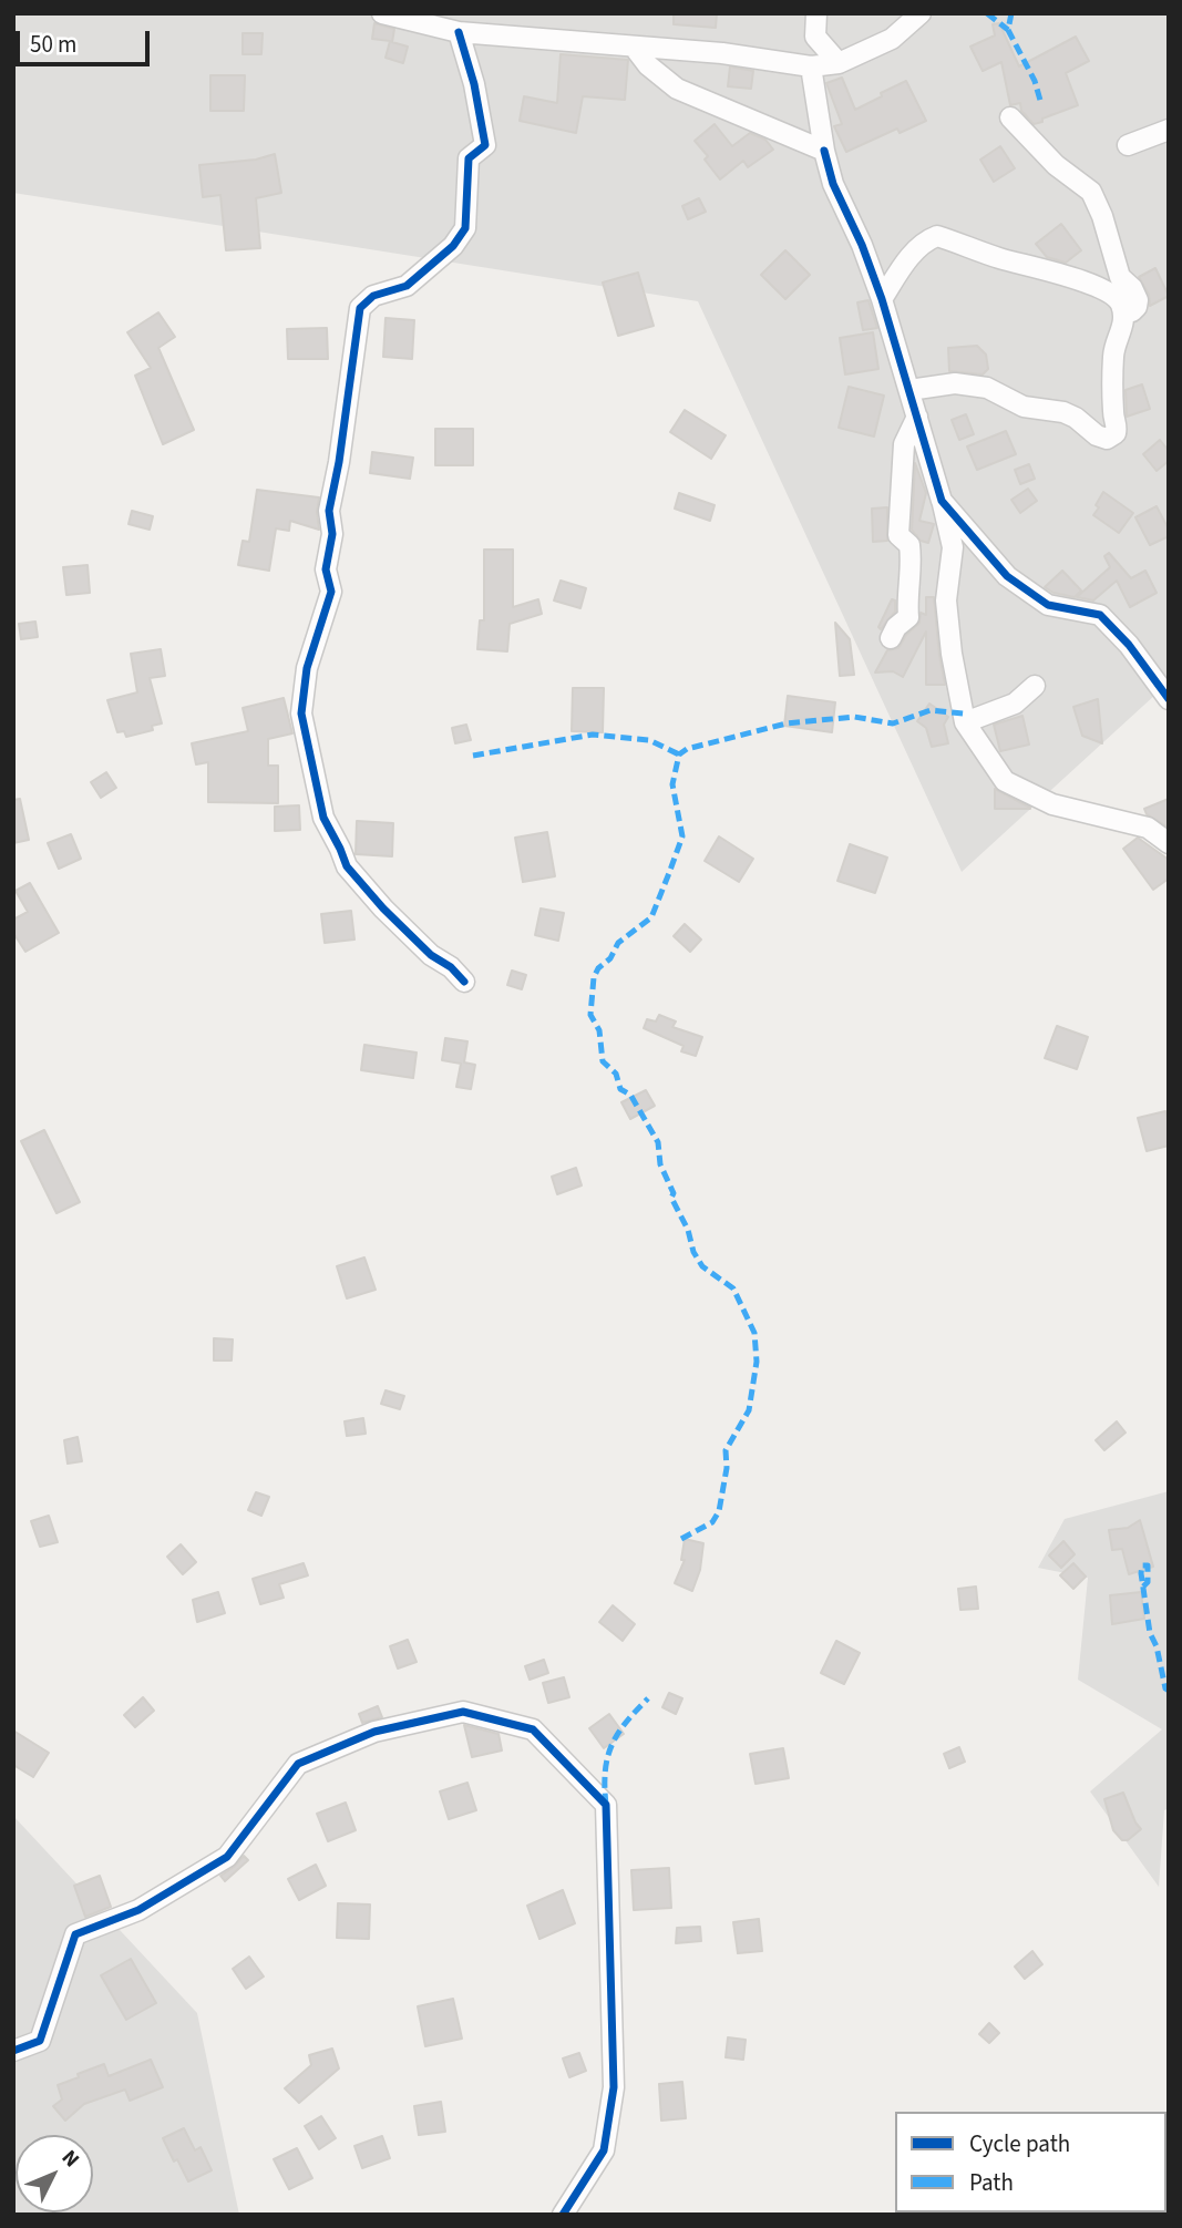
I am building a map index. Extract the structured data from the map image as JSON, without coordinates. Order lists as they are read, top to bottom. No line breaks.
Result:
{"legend":["Cycle path","Path"],"scale_bar":"50 m","north":"top right"}
